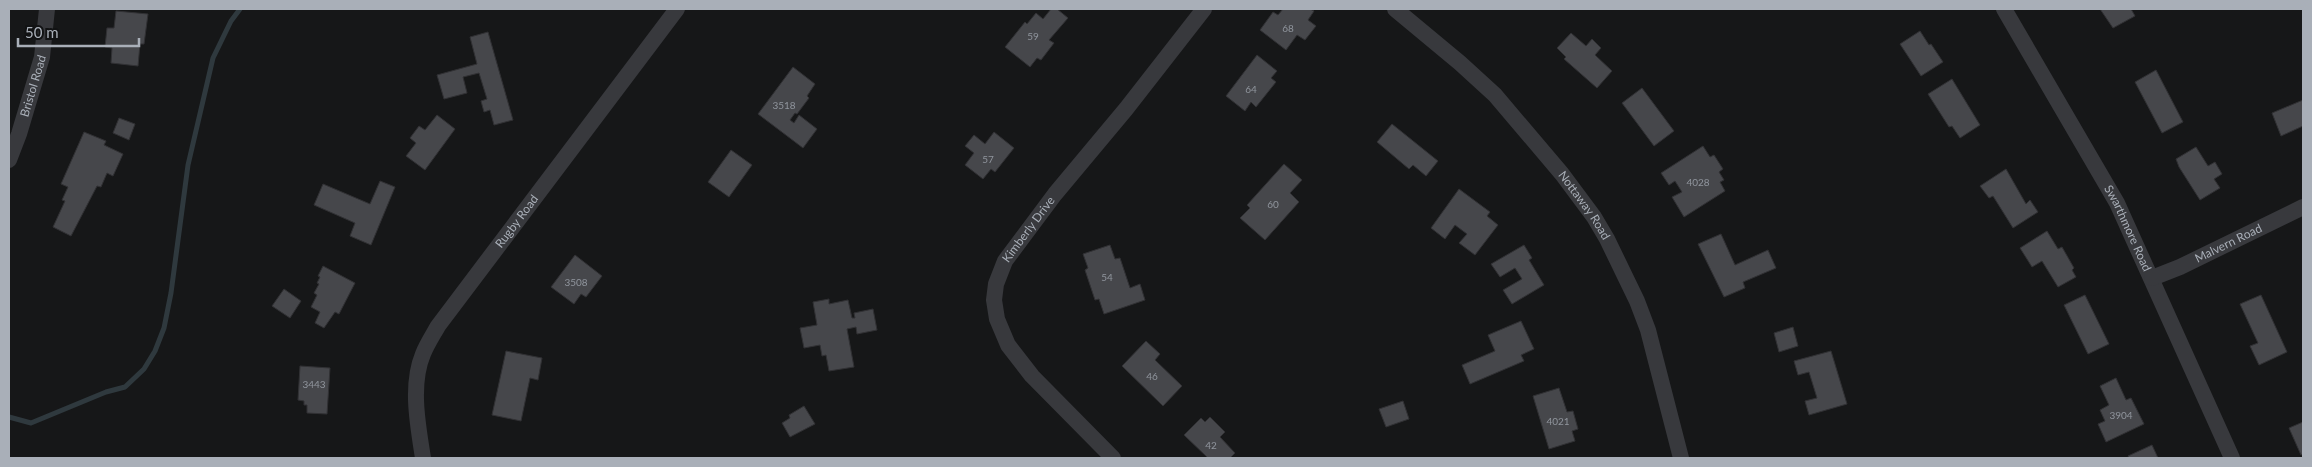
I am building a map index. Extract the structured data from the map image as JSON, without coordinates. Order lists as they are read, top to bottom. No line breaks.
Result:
{"streets":{"street":["Bristol Road","Nottaway Road","Rugby Road","Swarthmore Road","Kimberly Drive","Malvern Road"]},"crossings":[["Swarthmore Road","Malvern Road"]],"house_numbers":["68","59","64","3518","57","4028","60","54","3508","46","3443","3904","4021","42"],"scale_bar":"50 m"}
